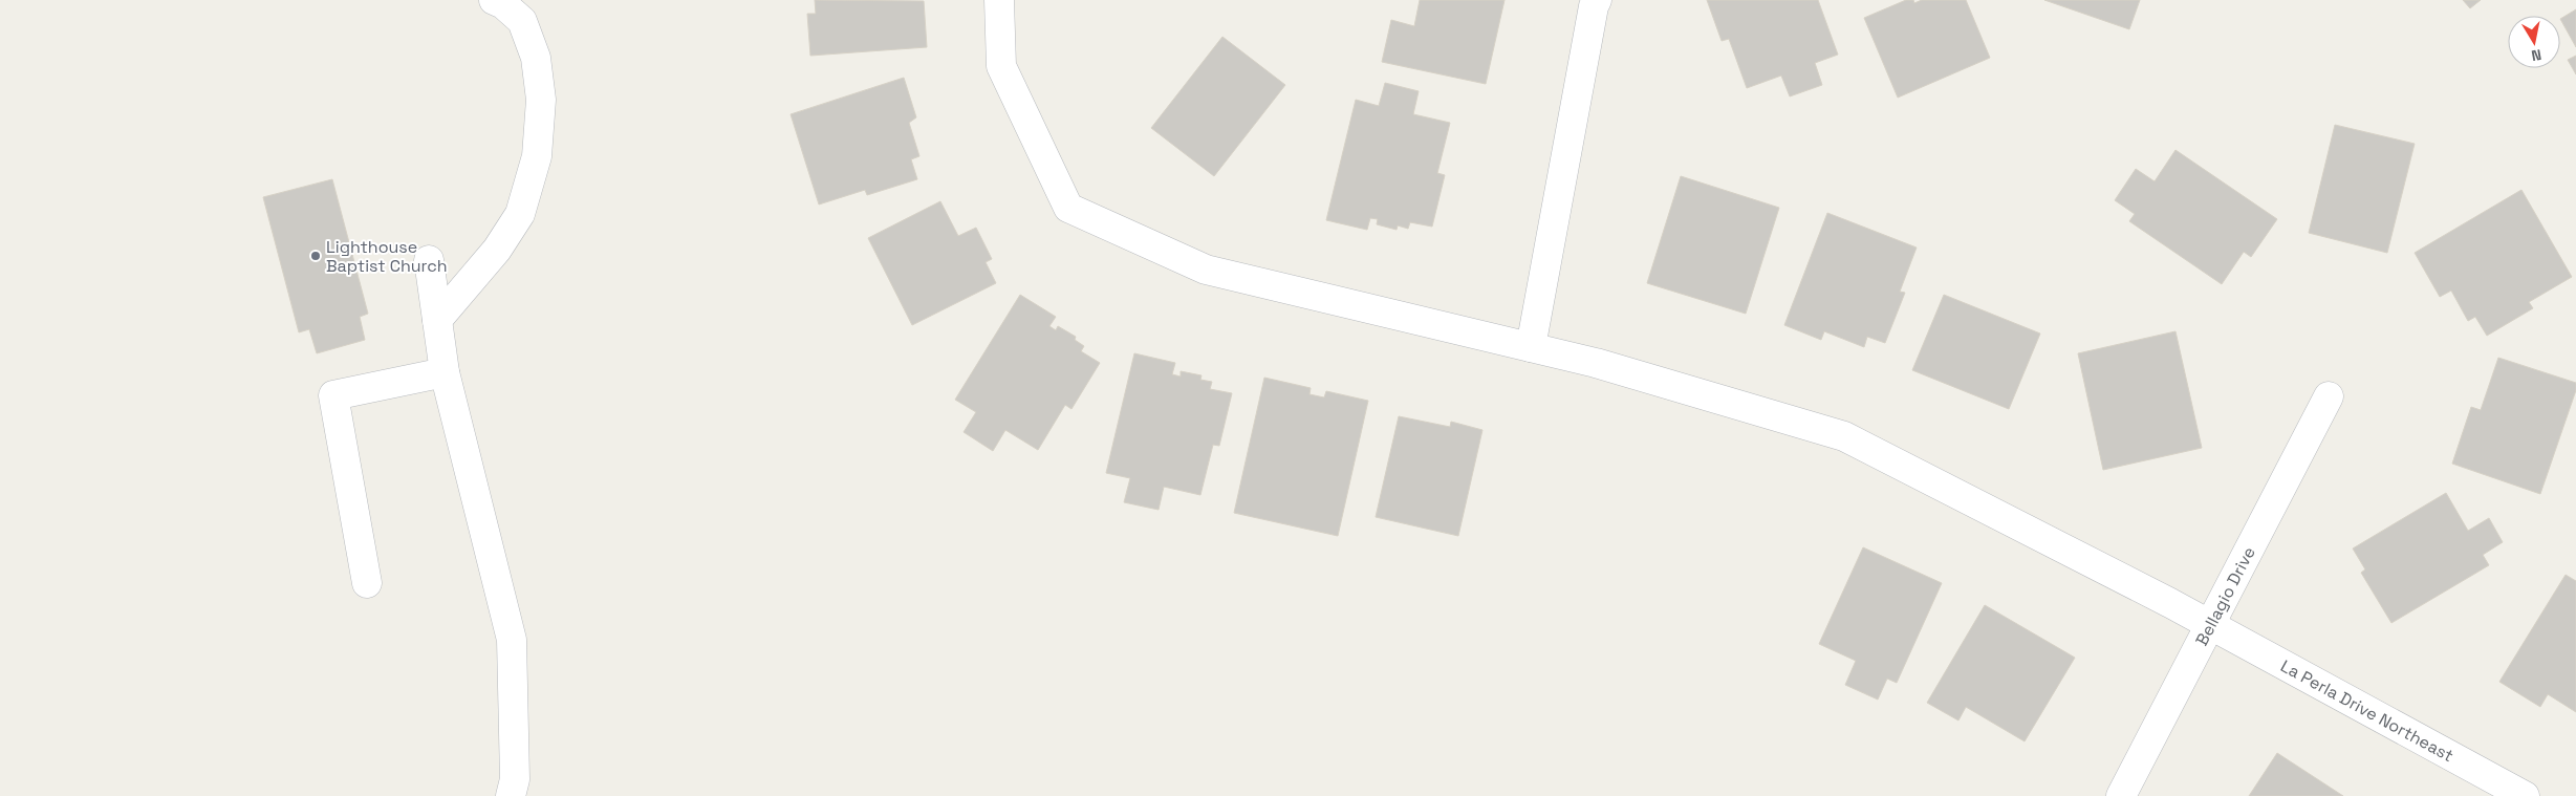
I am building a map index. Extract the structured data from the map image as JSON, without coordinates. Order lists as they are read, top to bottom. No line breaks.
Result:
{"streets":{"street":["Bellagio Drive","La Perla Drive Northeast"]},"crossings":[["Bellagio Drive","La Perla Drive Northeast"]],"places":["Lighthouse Baptist Church"],"north":"bottom"}
